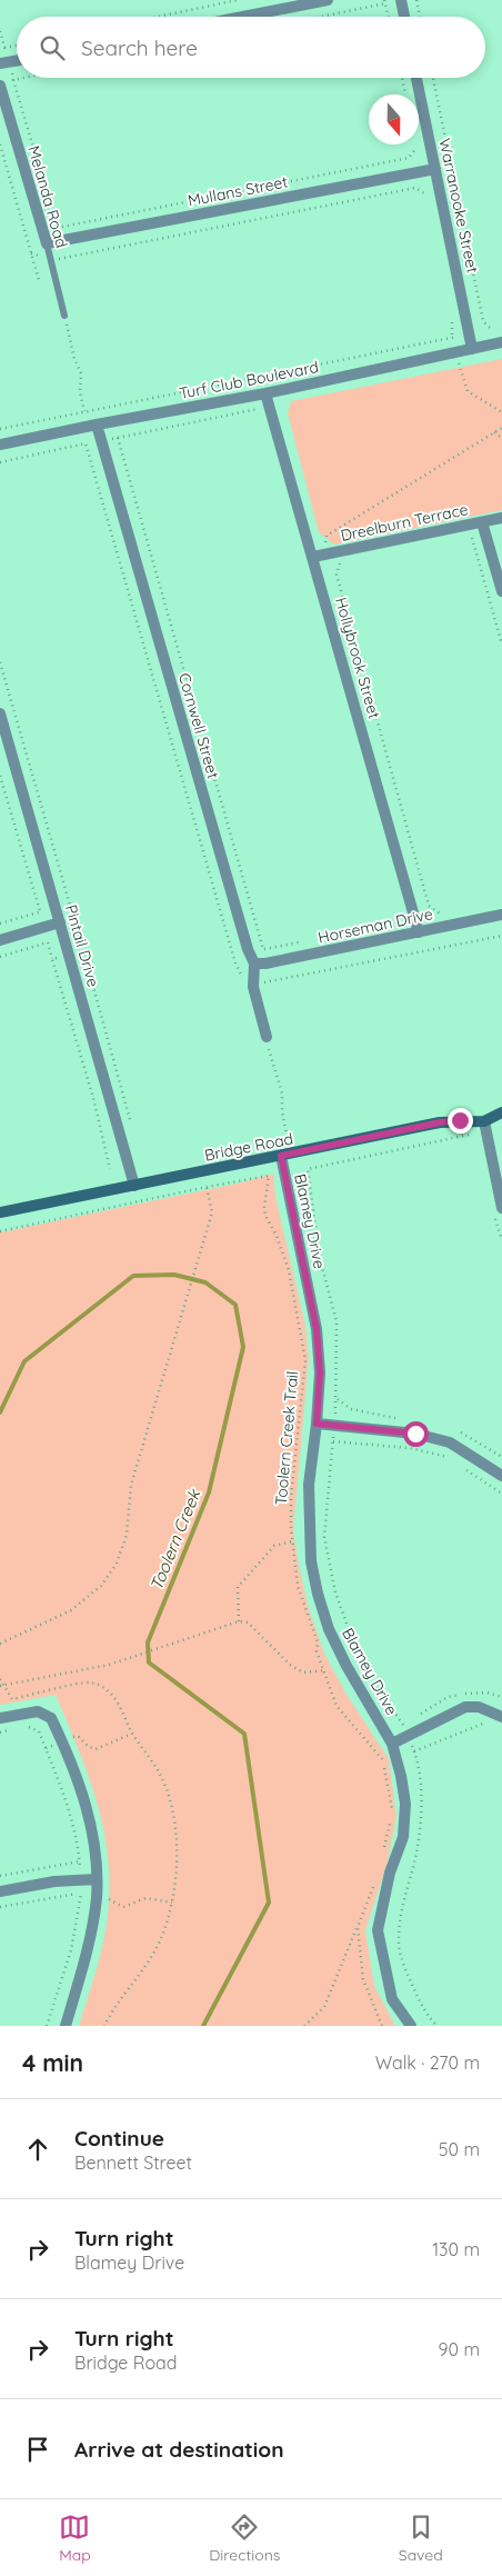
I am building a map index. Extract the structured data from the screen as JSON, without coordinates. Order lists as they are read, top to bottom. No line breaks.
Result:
{"streets":{"street":["Mullans Street","Melanda Road","Warranooke Street","Turf Club Boulevard","Dreelburn Terrace","Hollybrook Street","Cornwell Street","Horseman Drive","Pintail Drive","Bridge Road","Blamey Drive"],"path":["Toolern Creek Trail"]},"crossings":[["Mullans Street","Melanda Road"],["Mullans Street","Warranooke Street"],["Warranooke Street","Turf Club Boulevard"],["Turf Club Boulevard","Hollybrook Street"],["Turf Club Boulevard","Cornwell Street"],["Dreelburn Terrace","Hollybrook Street"],["Hollybrook Street","Horseman Drive"],["Cornwell Street","Horseman Drive"],["Pintail Drive","Bridge Road"],["Bridge Road","Blamey Drive"]],"water":["Toolern Creek"],"north":"bottom","page":{"search":"Search here","heading":["4 min","Walk · 270 m"],"list":[["Continue","Bennett Street","50 m"],["Turn right","Blamey Drive","130 m"],["Turn right","Bridge Road","90 m"],"Arrive at destination"],"nav":["Map","Directions","Saved"]}}
